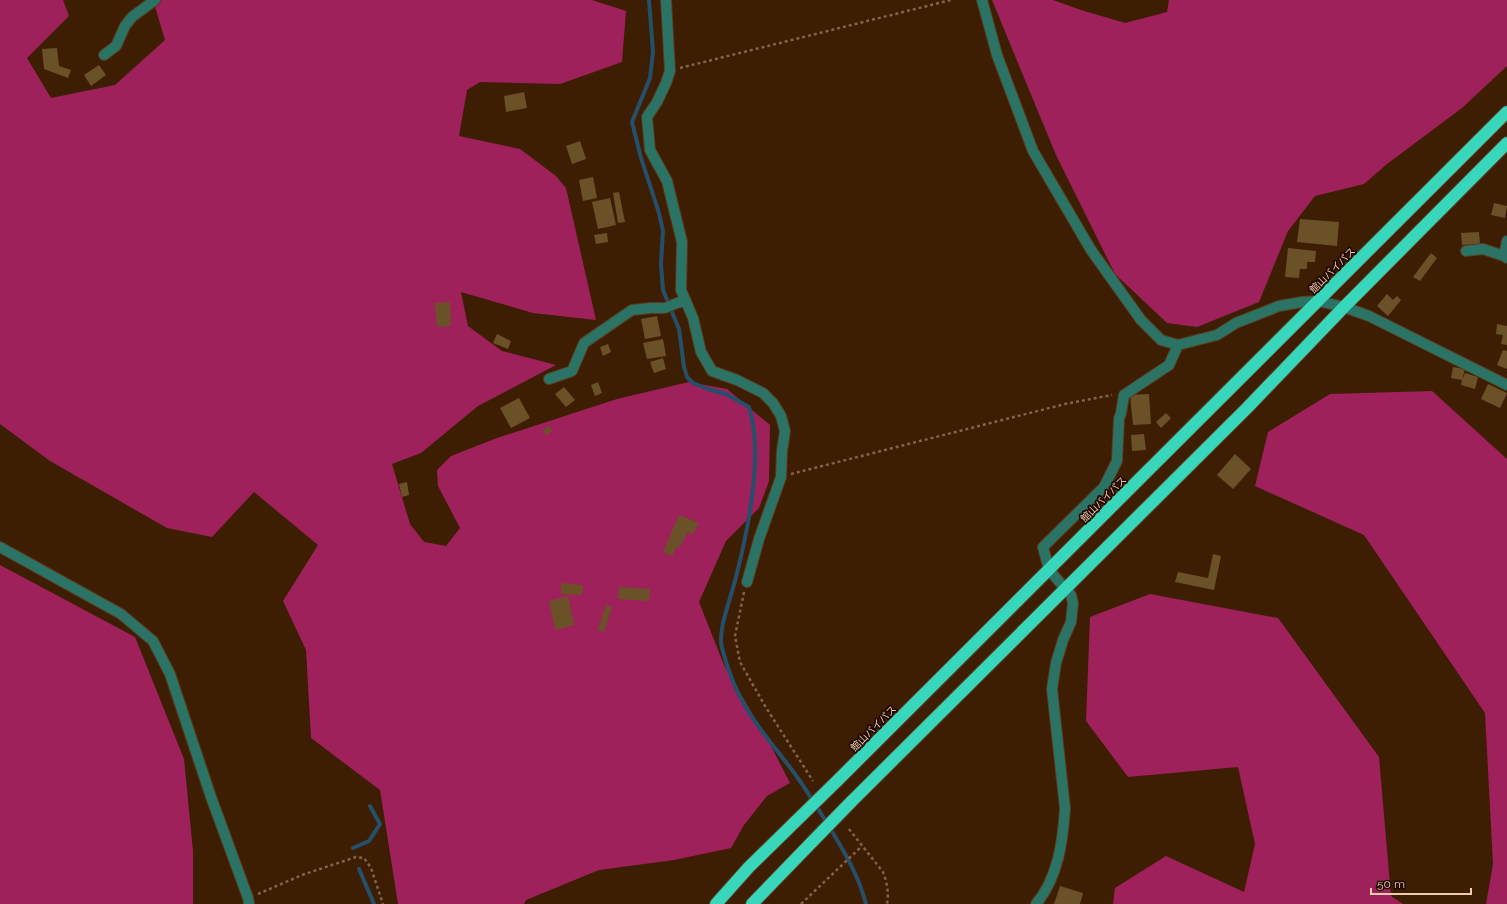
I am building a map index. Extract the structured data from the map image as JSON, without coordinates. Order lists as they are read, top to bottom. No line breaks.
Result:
{"streets":{"highway":["館山バイパス"]},"scale_bar":"50 m"}
